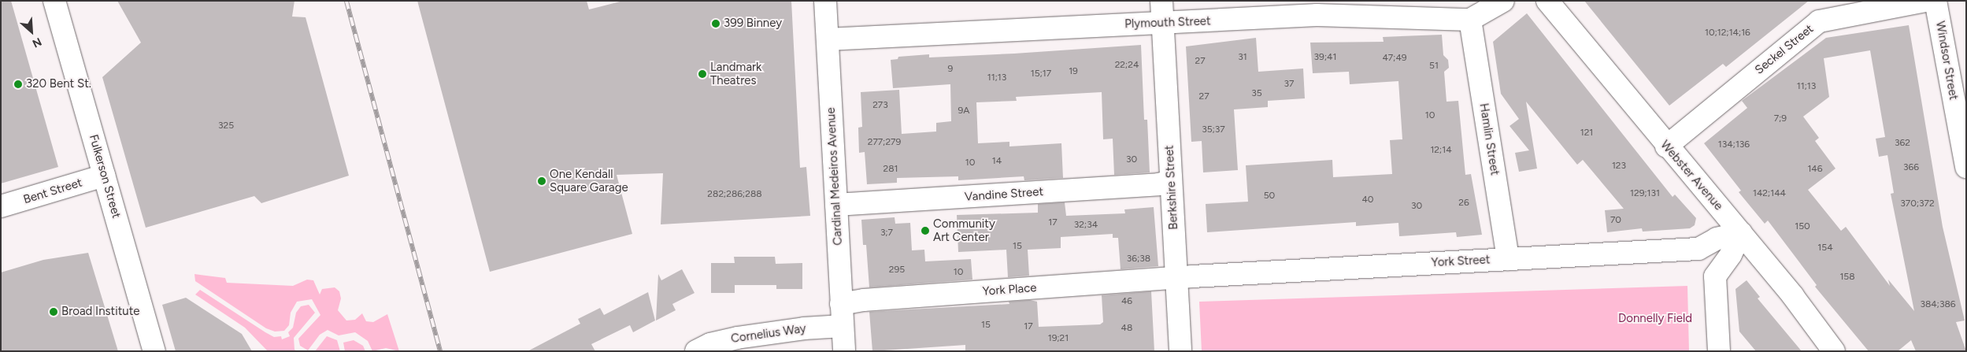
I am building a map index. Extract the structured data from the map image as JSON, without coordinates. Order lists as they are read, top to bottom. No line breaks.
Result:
{"streets":{"street":["Plymouth Street","Seckel Street","Windsor Street","Hamlin Street","Webster Avenue","Fulkerson Street","Cardinal Medeiros Avenue","Berkshire Street","Bent Street","Vandine Street","York Street","York Place","Cornelius Way"]},"crossings":[["Plymouth Street","Hamlin Street"],["Plymouth Street","Cardinal Medeiros Avenue"],["Plymouth Street","Berkshire Street"],["Seckel Street","Webster Avenue"],["Hamlin Street","York Street"],["Webster Avenue","York Street"],["Fulkerson Street","Bent Street"],["Cardinal Medeiros Avenue","Vandine Street"],["Cardinal Medeiros Avenue","York Place"],["Cardinal Medeiros Avenue","Cornelius Way"],["Berkshire Street","Vandine Street"],["Berkshire Street","York Street"],["Berkshire Street","York Place"],["York Street","York Place"]],"parks":["Donnelly Field"],"places":["399 Binney","Landmark Theatres","320 Bent St.","One Kendall Square Garage","Community Art Center","Broad Institute"],"house_numbers":["10;12;14;16","31","39;41","47;49","27","22;24","51","9","19","15;17","11;13","37","11;13","35","27","273","9A","10","7;9","325","35;37","121","277;279","362","134;136","12;14","30","14","10","123","366","281","146","129;131","142;144","282;286;288","50","40","26","370;372","30","70","17","32;34","150","3;7","15","154","36;38","295","10","158","46","384;386","15","17","48","19;21"],"north":"bottom right"}
